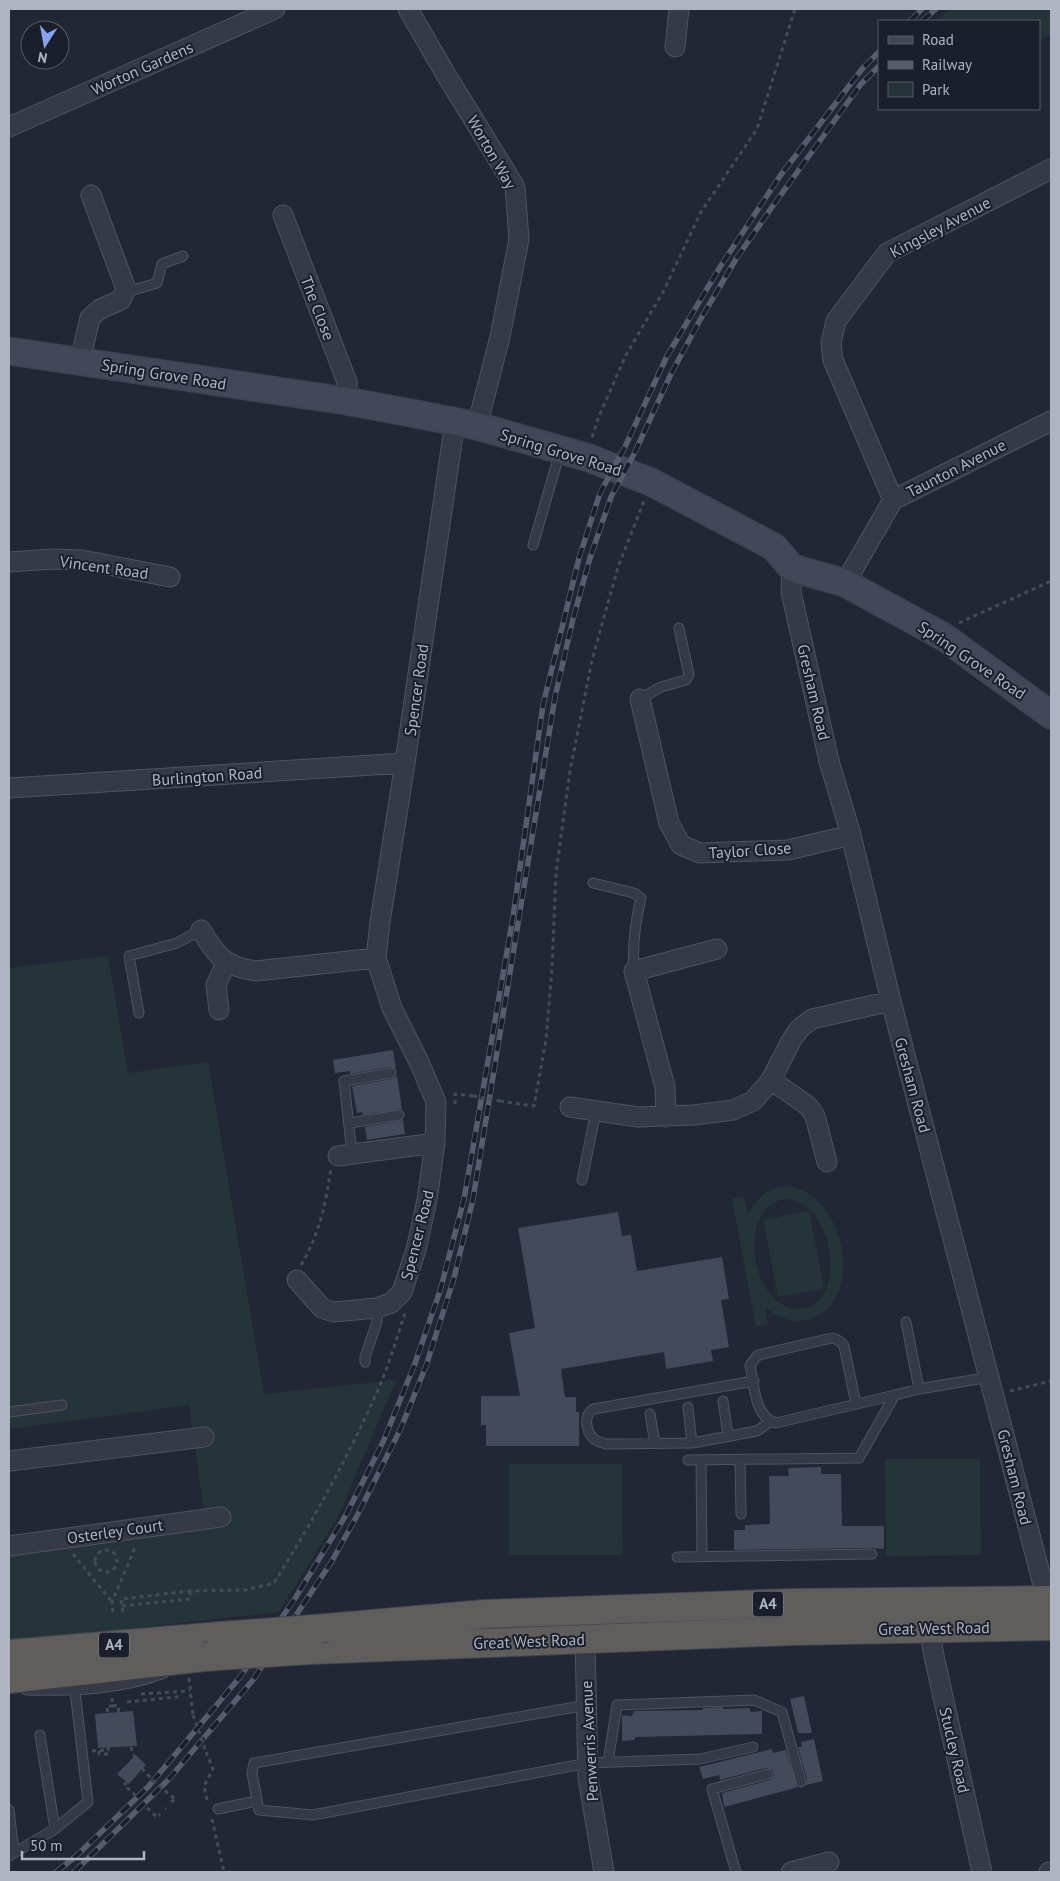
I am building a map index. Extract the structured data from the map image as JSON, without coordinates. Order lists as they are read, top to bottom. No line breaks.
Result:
{"streets":{"highway":["A4","Great West Road"],"main road":["Spring Grove Road"],"street":["Worton Gardens","Worton Way","Kingsley Avenue","The Close","Taunton Avenue","Vincent Road","Spencer Road","Gresham Road","Burlington Road","Taylor Close","Osterley Court","Penwerris Avenue","Stucley Road"]},"crossings":[["Worton Way","Spring Grove Road"],["Worton Way","Spencer Road"],["Kingsley Avenue","Taunton Avenue"],["The Close","Spring Grove Road"],["Spring Grove Road","Taunton Avenue"],["Spring Grove Road","Spencer Road"],["Spring Grove Road","Gresham Road"],["Spencer Road","Burlington Road"],["Gresham Road","Taylor Close"],["Gresham Road","Great West Road"],["Great West Road","Penwerris Avenue"],["Great West Road","Stucley Road"]],"legend":["Road","Railway","Park"],"scale_bar":"50 m","north":"bottom"}
